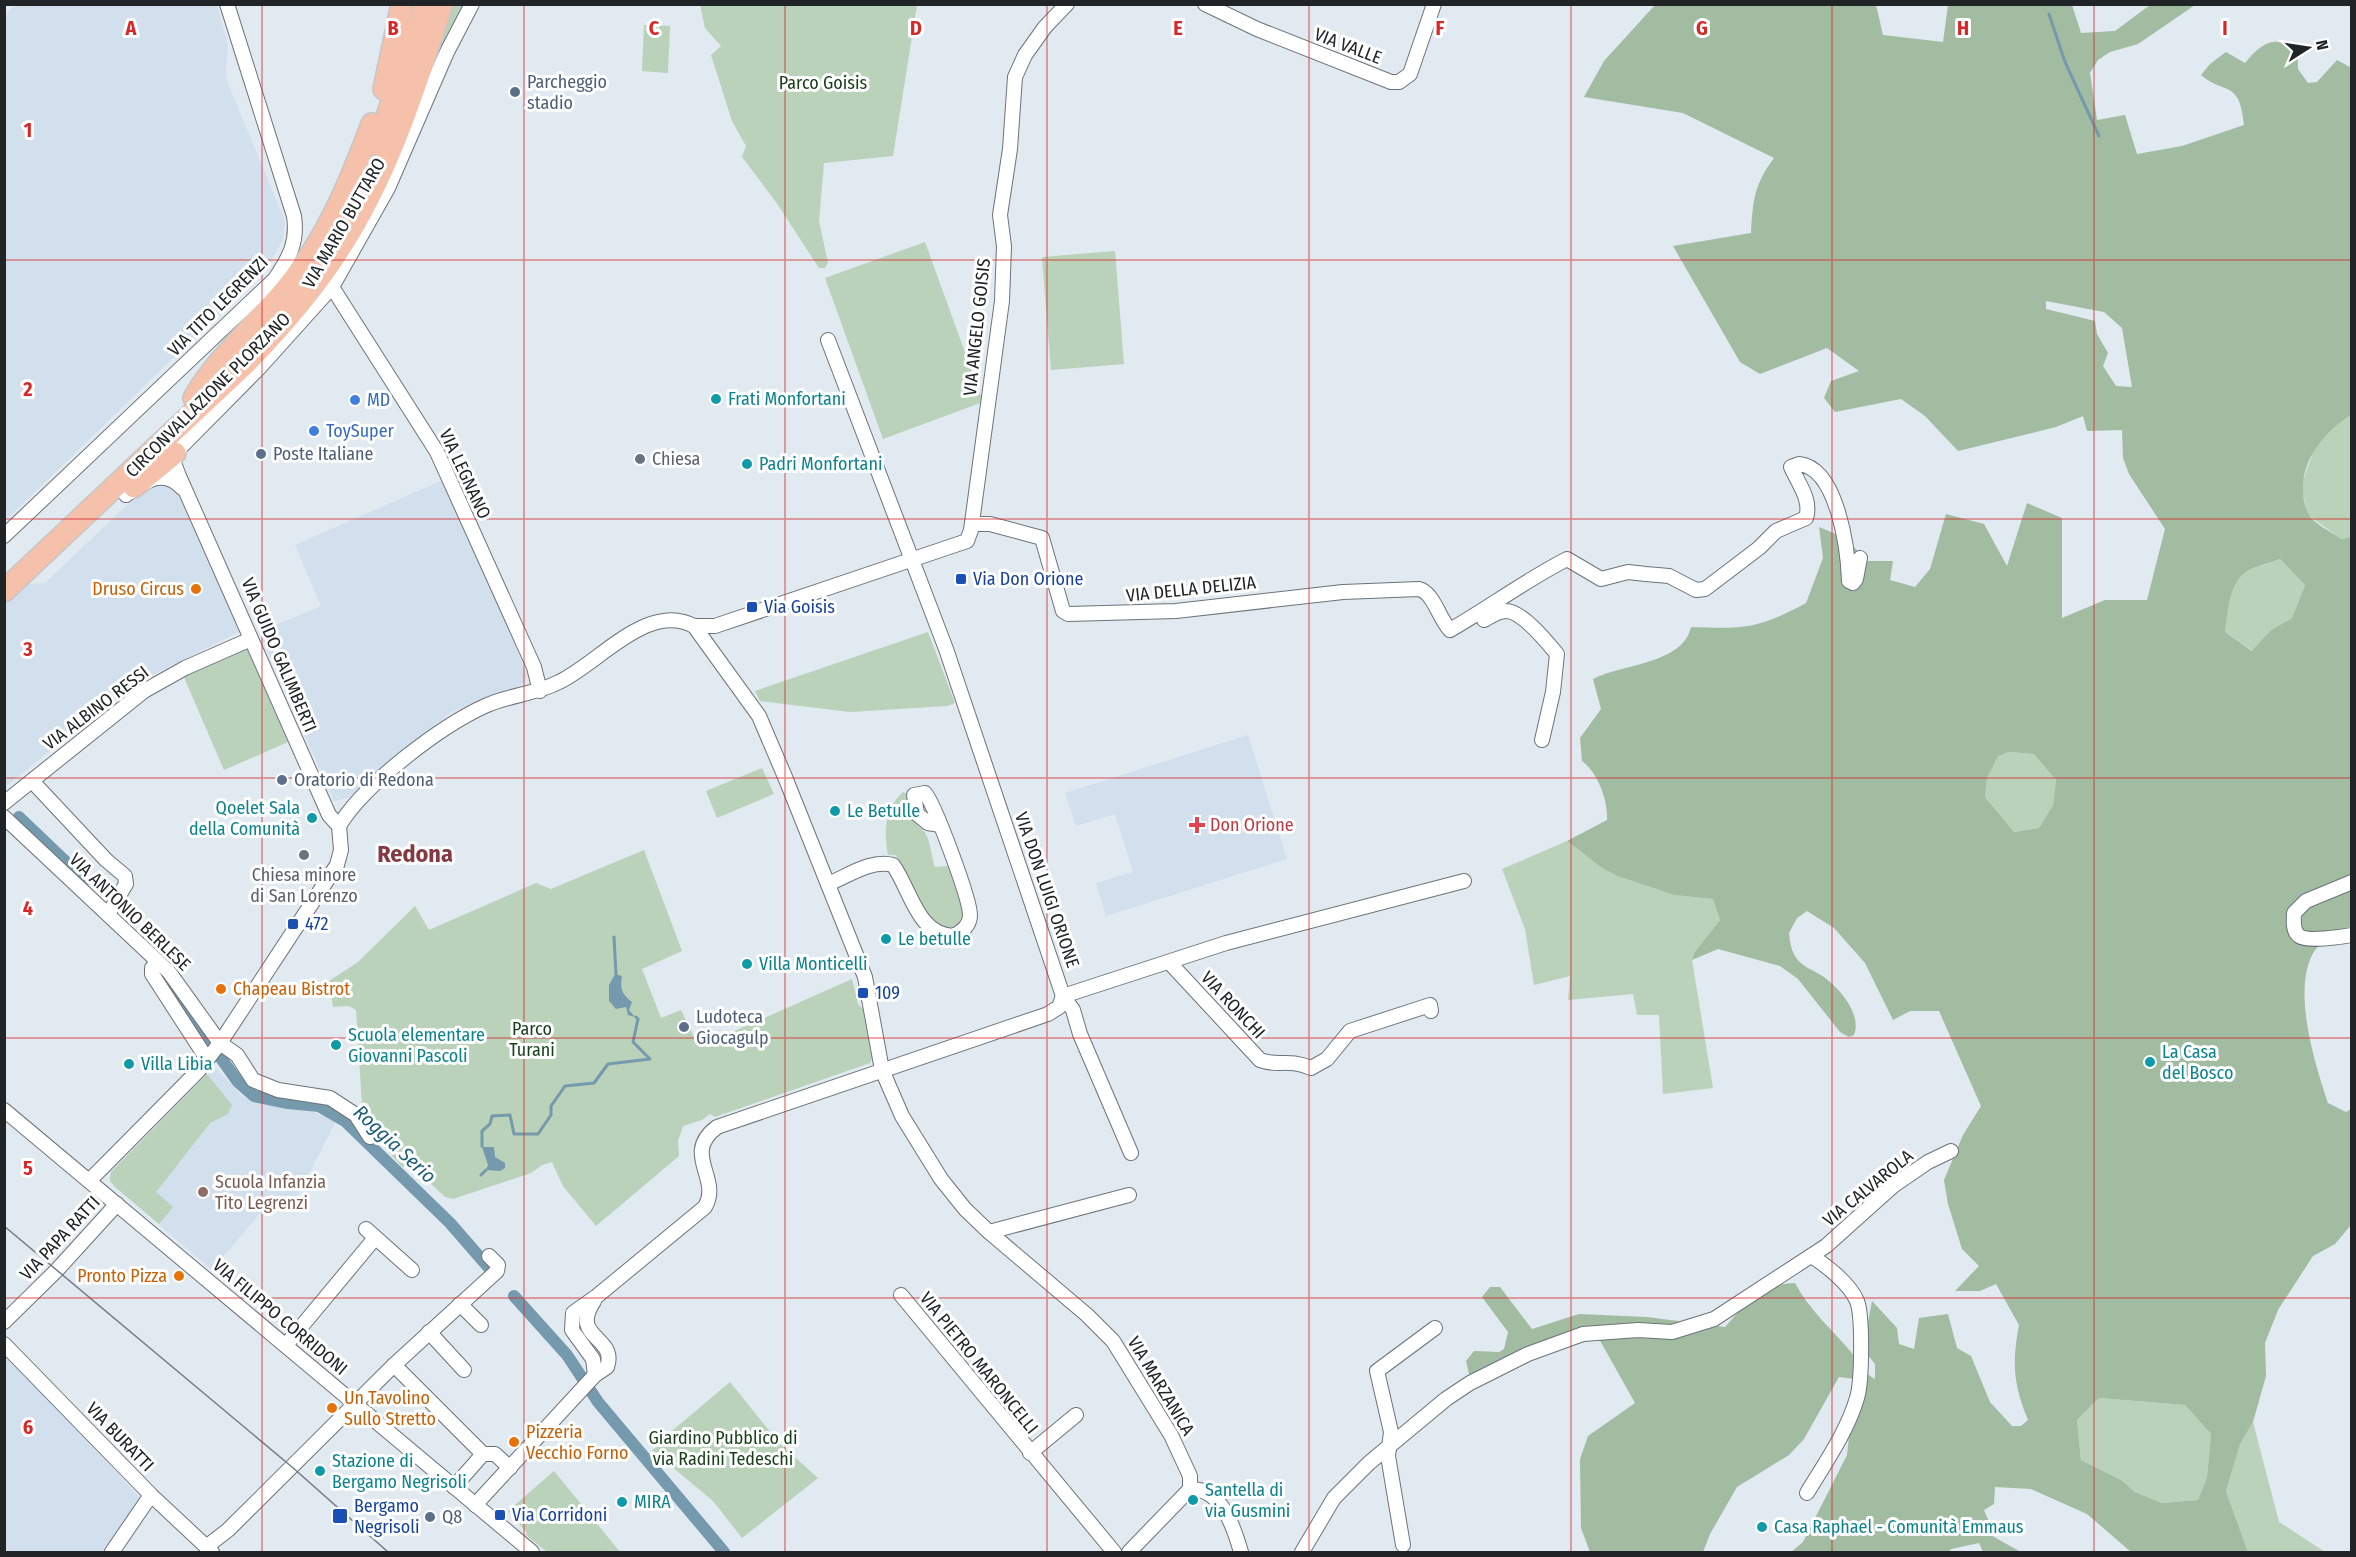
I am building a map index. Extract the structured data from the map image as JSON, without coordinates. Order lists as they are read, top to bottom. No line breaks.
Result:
{"streets":{"highway":["CIRCONVALLAZIONE PLORZANO"],"street":["VIA VALLE","VIA MARIO BUTTARO","VIA TITO LEGRENZI","VIA ANGELO GOISIS","VIA LEGNANO","VIA DELLA DELIZIA","VIA GUIDO GALIMBERTI","VIA ALBINO RESSI","VIA DON LUIGI ORIONE","VIA ANTONIO BERLESE","VIA RONCHI","VIA CALVAROLA","VIA PAPA RATTI","VIA FILIPPO CORRIDONI","VIA PIETRO MARONCELLI","VIA MARZANICA","VIA BURATTI"]},"crossings":[["VIA MARIO BUTTARO","VIA LEGNANO"],["VIA MARIO BUTTARO","VIA GUIDO GALIMBERTI"],["VIA ANGELO GOISIS","VIA LEGNANO"],["VIA ANGELO GOISIS","VIA DELLA DELIZIA"],["VIA ANGELO GOISIS","VIA GUIDO GALIMBERTI"],["VIA ANGELO GOISIS","VIA DON LUIGI ORIONE"],["VIA ANGELO GOISIS","VIA MARZANICA"],["VIA GUIDO GALIMBERTI","VIA ALBINO RESSI"],["VIA DON LUIGI ORIONE","VIA RONCHI"],["VIA PAPA RATTI","VIA FILIPPO CORRIDONI"]],"districts":["Redona"],"water":["Roggia Serio"],"parks":["Parco Goisis","Parco Turani","Giardino Pubblico di via Radini Tedeschi"],"places":{"other":["Parcheggio stadio","Frati Monfortani","MD","ToySuper","Poste Italiane","Chiesa","Padri Monfortani","Druso Circus","Oratorio di Redona","Le Betulle","Qoelet Sala della Comunità","Chiesa minore di San Lorenzo","Le betulle","Villa Monticelli","Chapeau Bistrot","Ludoteca Giocagulp","Scuola elementare Giovanni Pascoli","La Casa del Bosco","Villa Libia","Scuola Infanzia Tito Legrenzi","Pronto Pizza","Un Tavolino Sullo Stretto","Pizzeria Vecchio Forno","Stazione di Bergamo Negrisoli","Santella di via Gusmini","MIRA","Q8","Casa Raphael - Comunità Emmaus"],"transit":["Via Don Orione","Via Goisis","472","109","Via Corridoni","Bergamo Negrisoli"],"health":["Don Orione"]},"north":"right","grid":{"columns":["A","B","C","D","E","F","G","H","I"],"rows":["1","2","3","4","5","6"]}}
